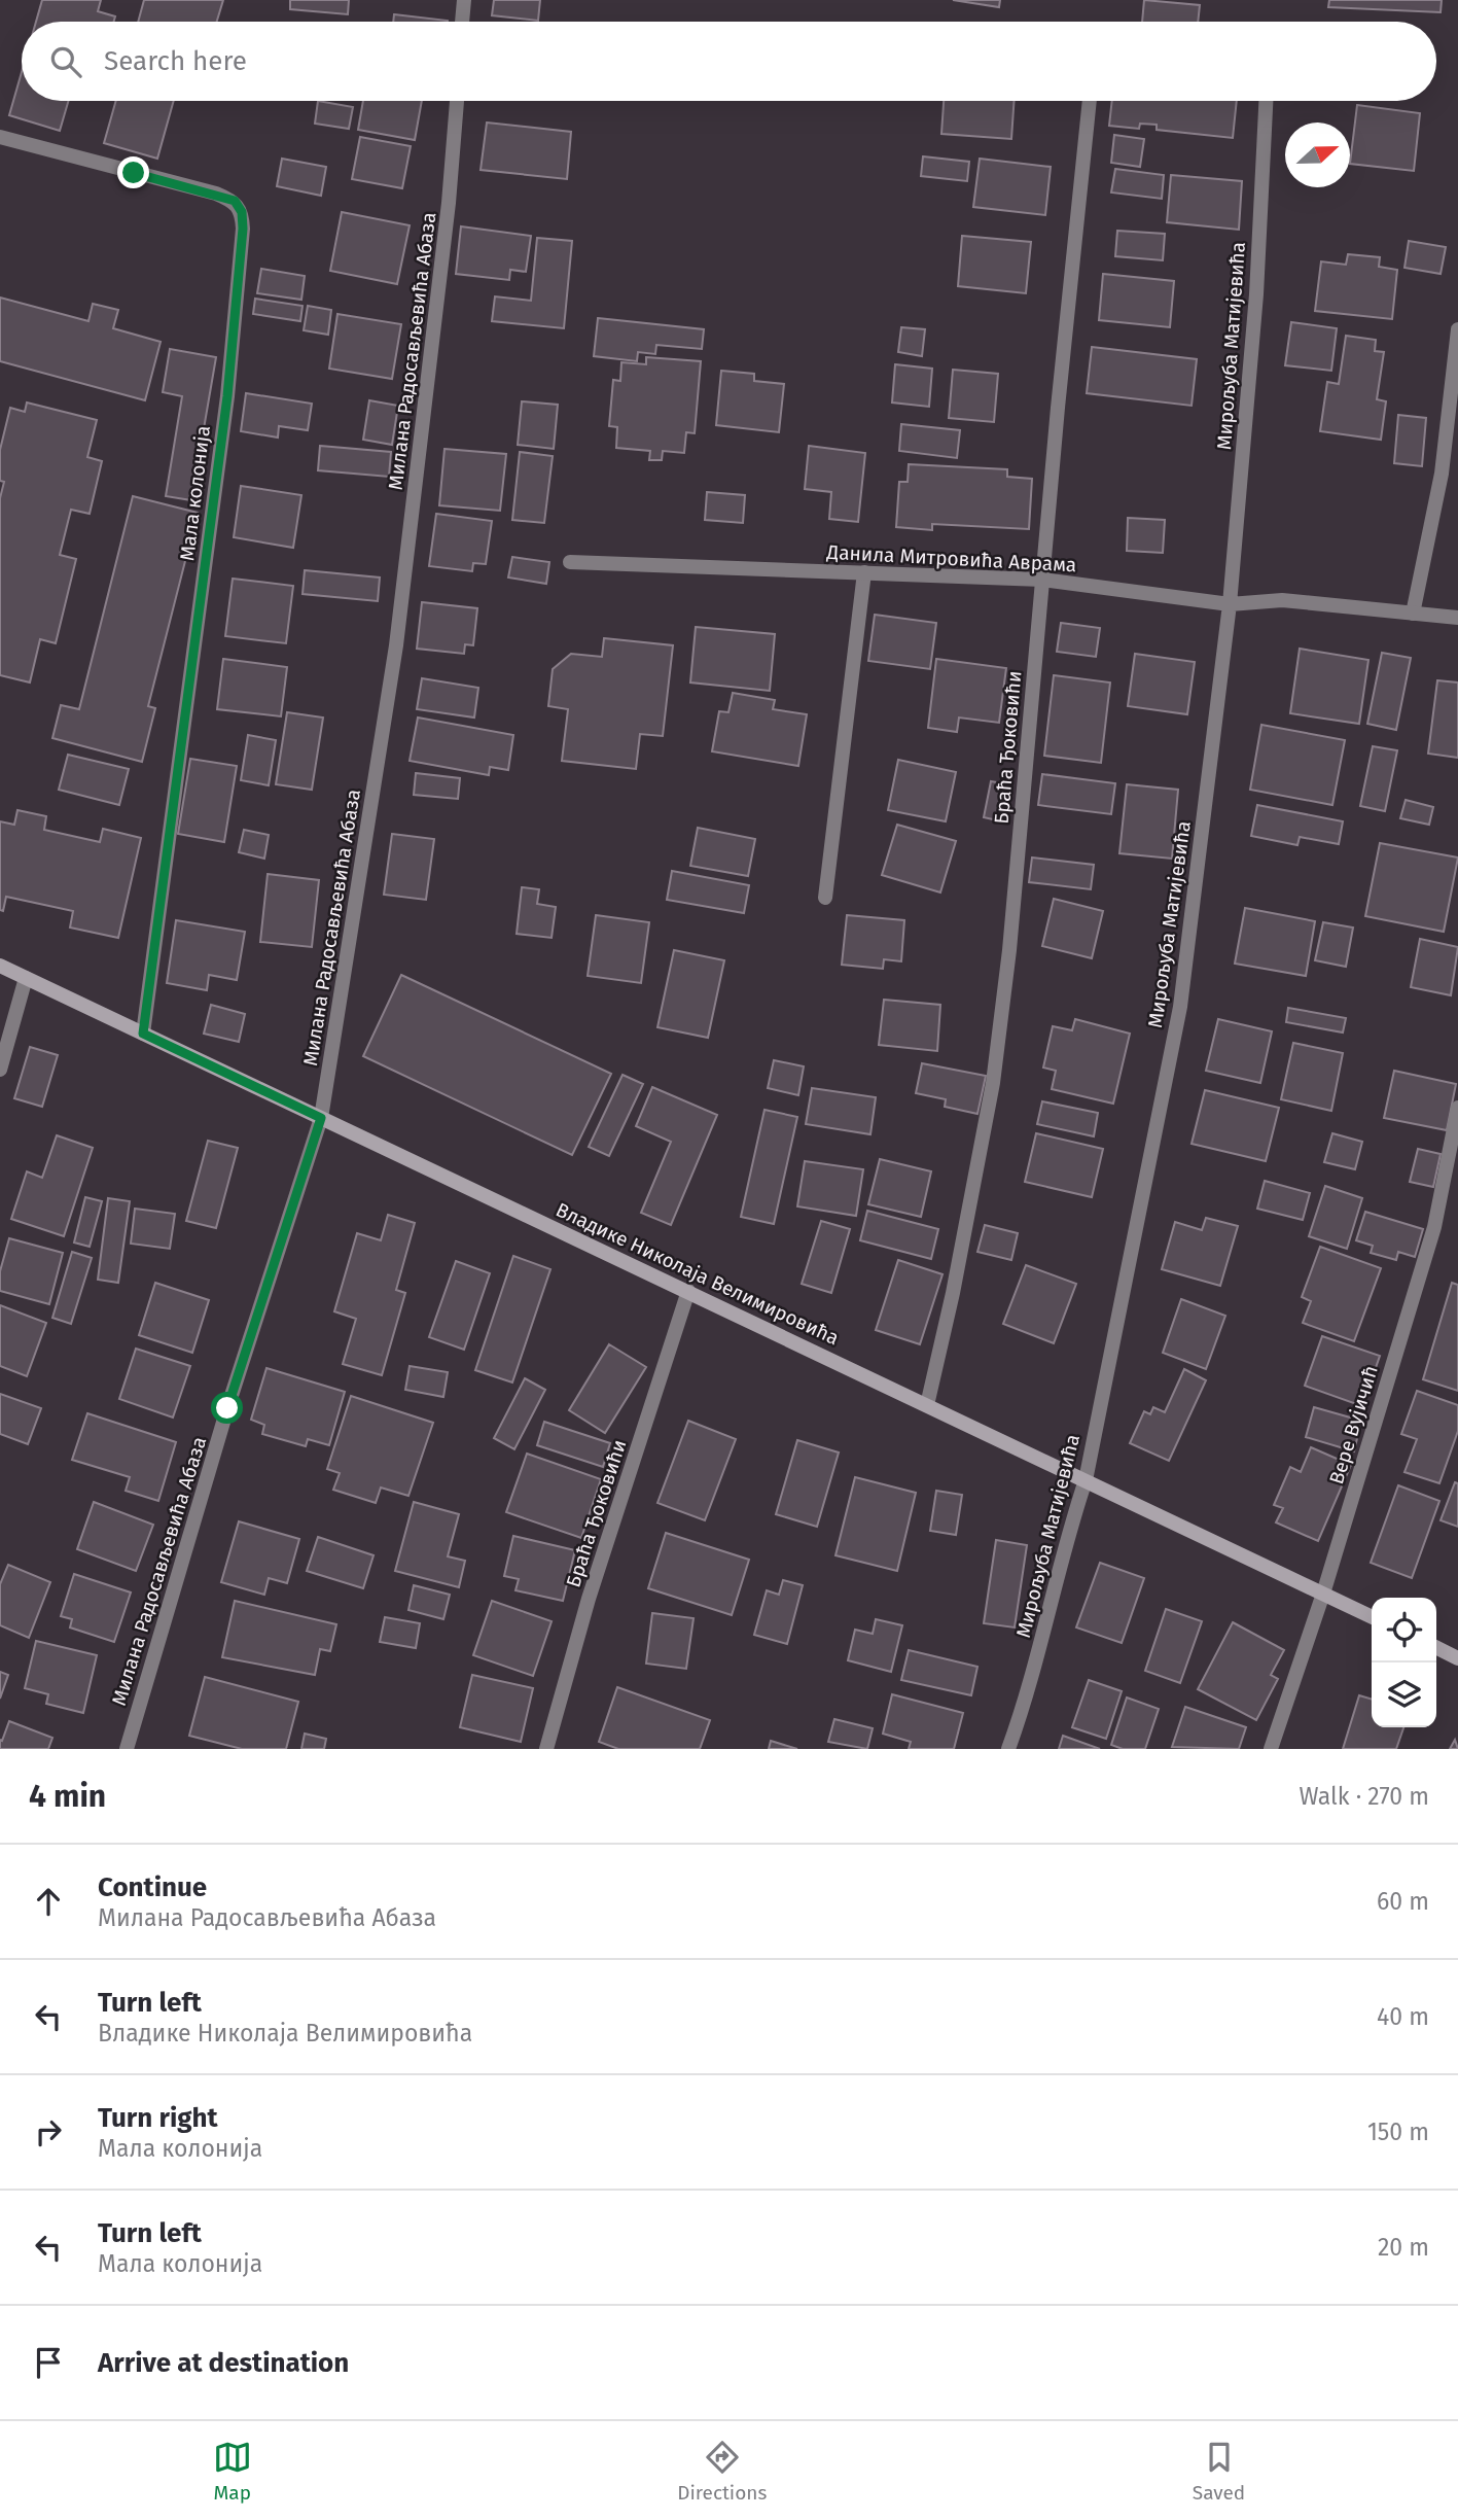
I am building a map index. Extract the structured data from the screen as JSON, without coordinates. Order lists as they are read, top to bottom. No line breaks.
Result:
{"streets":{"street":["Мирољуба Матијевића","Милана Радосављевића Абаза","Мала колонија","Данила Митровића Аврама","Браћа Ђоковићи","Владике Николаја Велимировића","Вере Вујичић"]},"crossings":[["Мирољуба Матијевића","Данила Митровића Аврама"],["Мирољуба Матијевића","Владике Николаја Велимировића"],["Милана Радосављевића Абаза","Владике Николаја Велимировића"],["Мала колонија","Владике Николаја Велимировића"],["Данила Митровића Аврама","Браћа Ђоковићи"],["Браћа Ђоковићи","Владике Николаја Велимировића"],["Владике Николаја Велимировића","Вере Вујичић"]],"north":"right","page":{"search":"Search here","heading":["4 min","Walk · 270 m"],"list":[["Continue","Милана Радосављевића Абаза","60 m"],["Turn left","Владике Николаја Велимировића","40 m"],["Turn right","Мала колонија","150 m"],["Turn left","Мала колонија","20 m"],"Arrive at destination"],"nav":["Map","Directions","Saved"]}}
